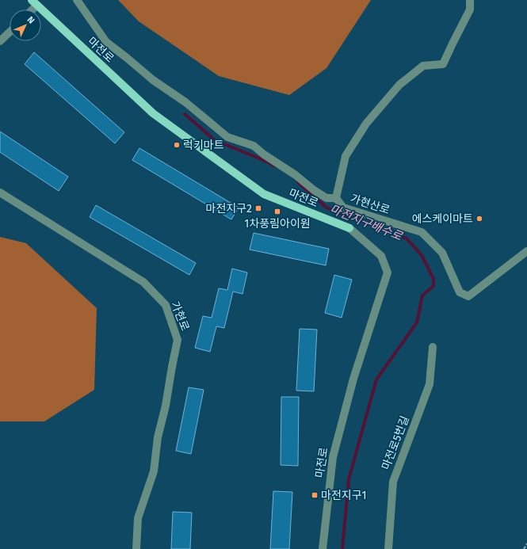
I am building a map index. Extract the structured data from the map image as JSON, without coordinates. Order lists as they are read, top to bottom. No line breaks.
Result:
{"streets":{"main road":["마전로"],"street":["가현산로","가현로","마전로5번길"]},"water":["마전지구배수로"],"places":{"other":["럭키마트","에스케이마트"],"transit":["마전지구2","1차풍림아이원","마전지구1"]},"north":"top right"}
